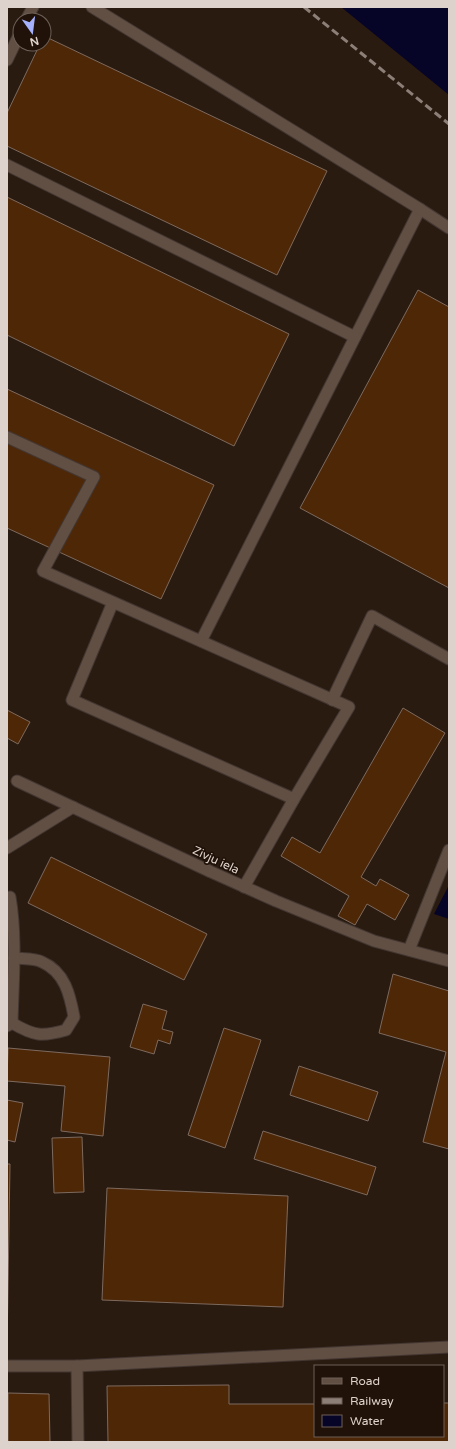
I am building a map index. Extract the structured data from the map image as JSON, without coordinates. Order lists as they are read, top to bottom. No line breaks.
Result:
{"streets":{"street":["Zivju iela"]},"legend":["Road","Railway","Water"],"north":"bottom"}
